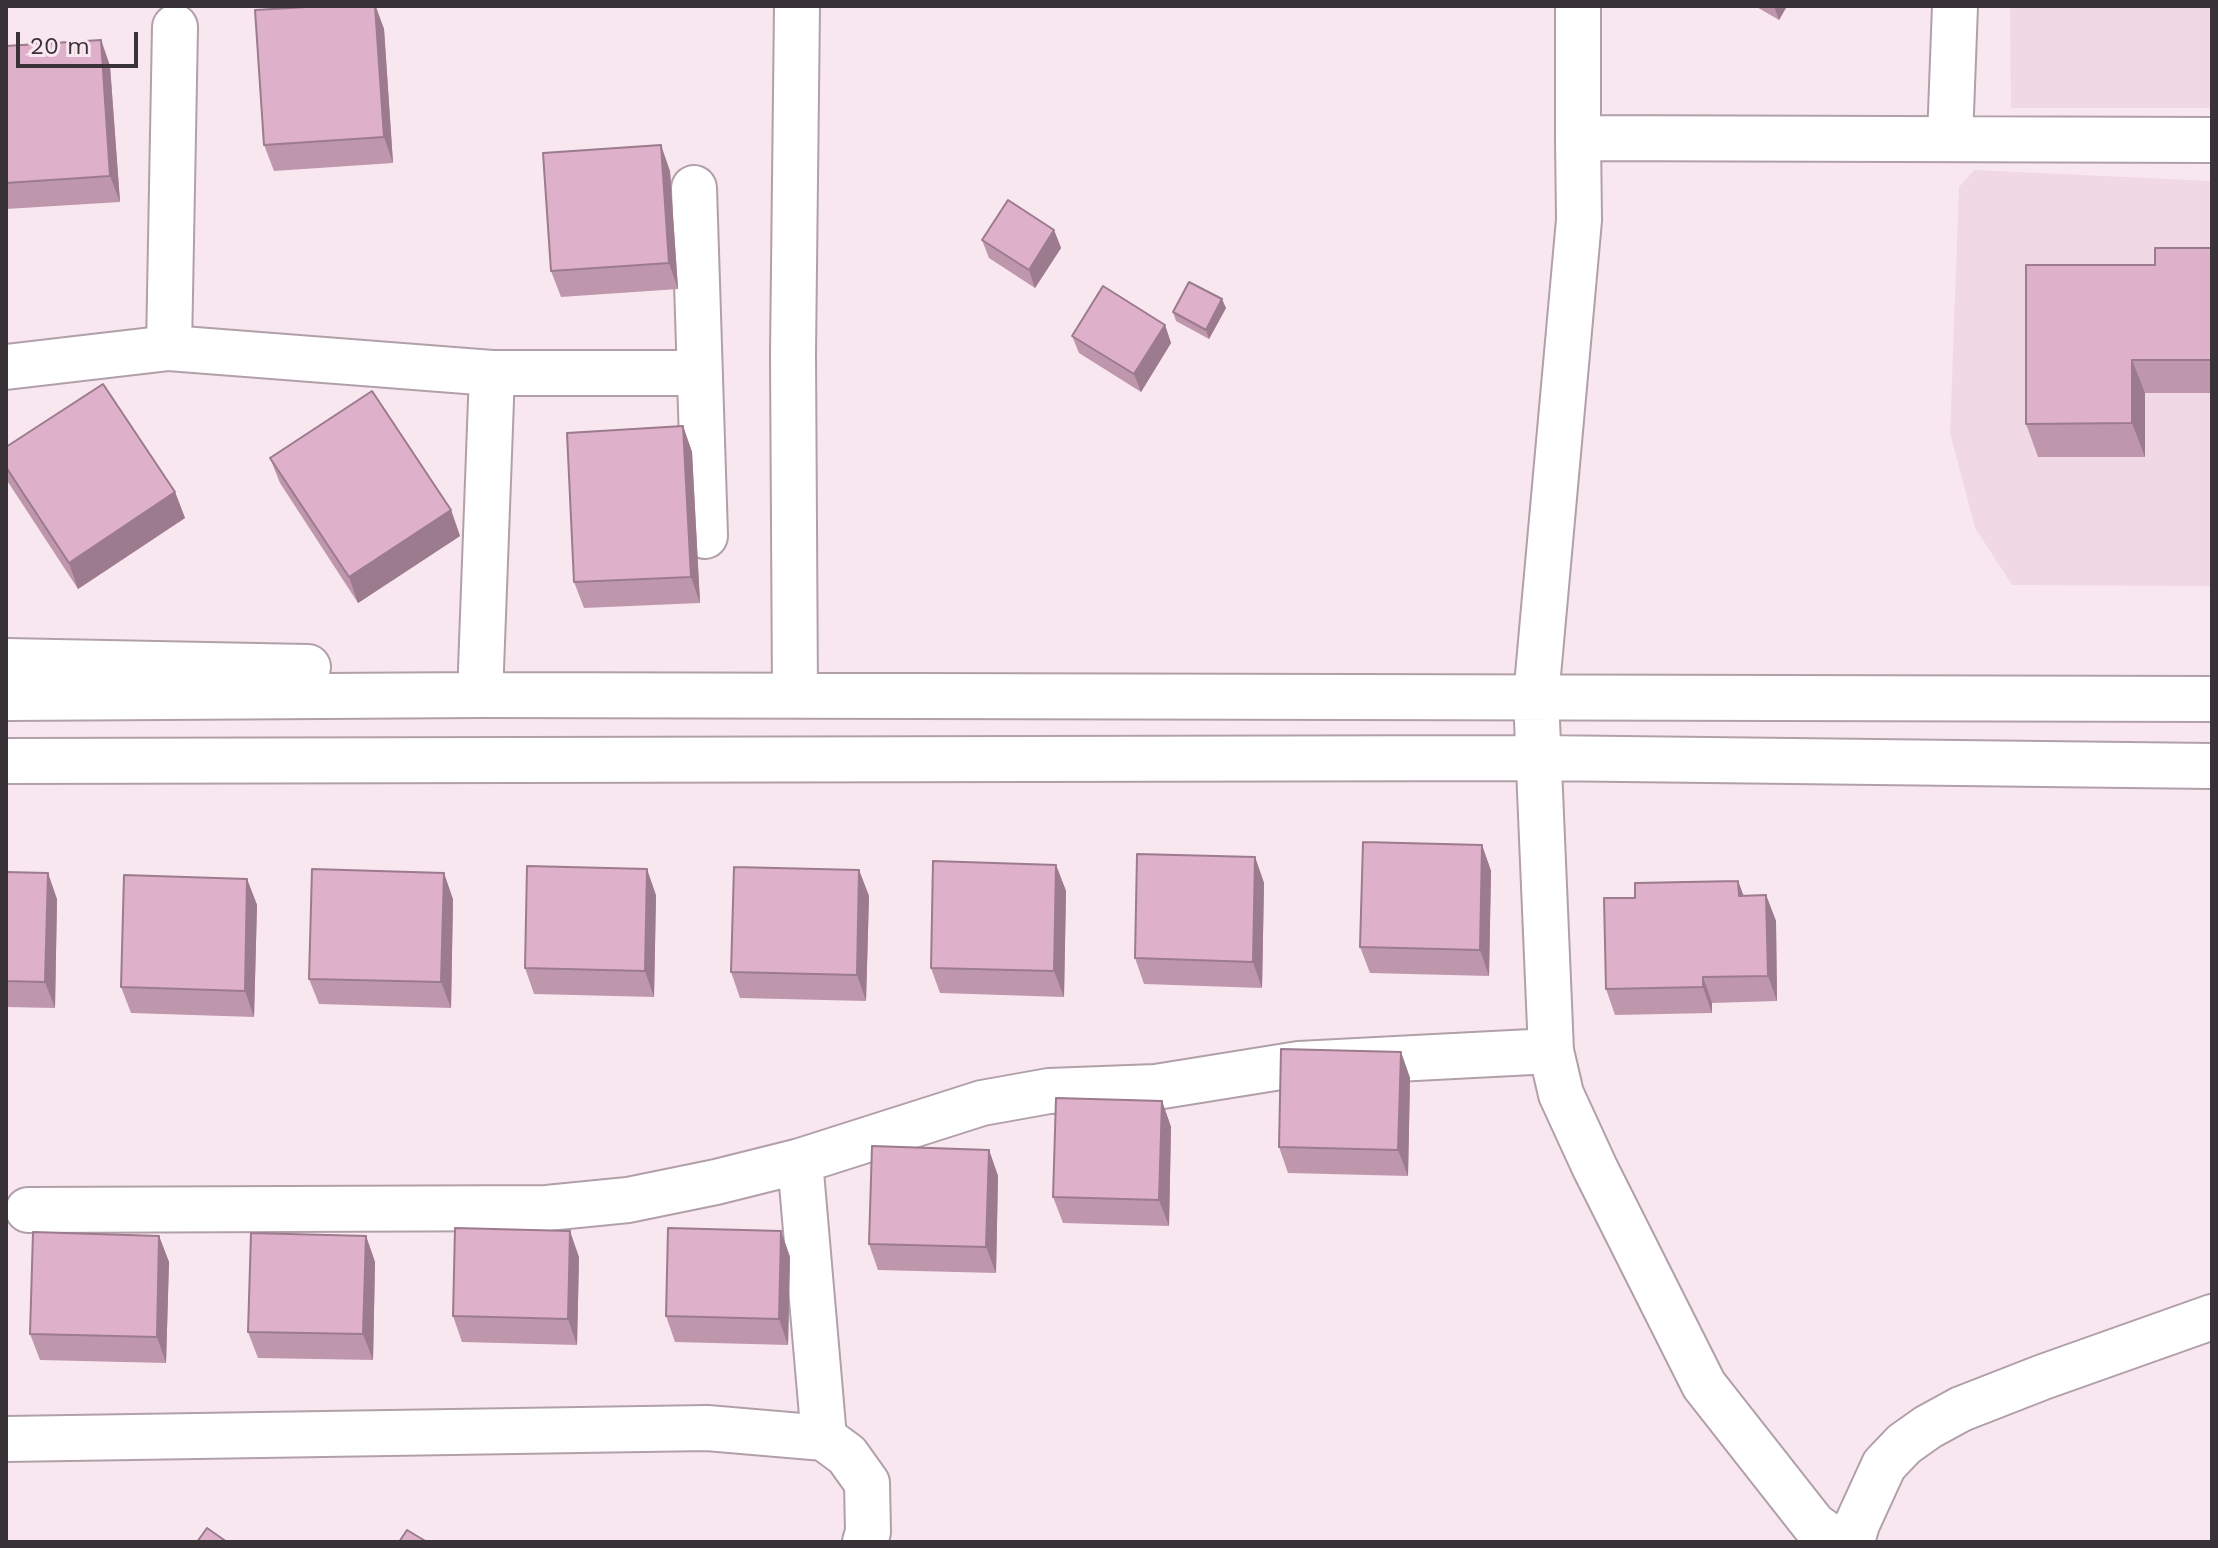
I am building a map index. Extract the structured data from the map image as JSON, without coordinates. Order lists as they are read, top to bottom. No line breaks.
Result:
{"scale_bar":"20 m"}
